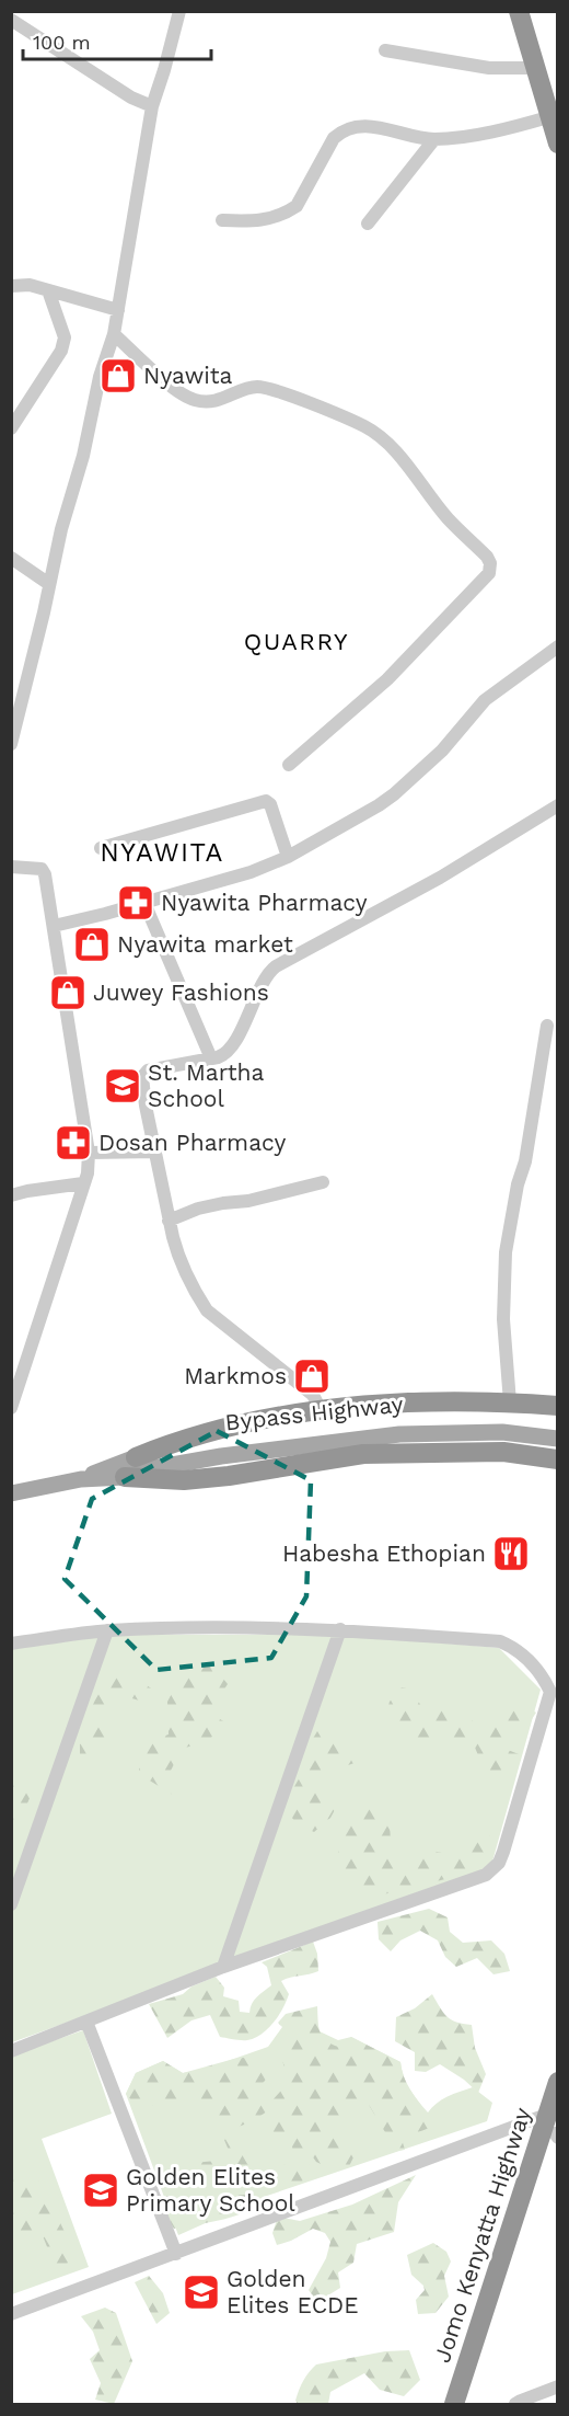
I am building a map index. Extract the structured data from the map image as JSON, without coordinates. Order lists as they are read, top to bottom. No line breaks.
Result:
{"streets":{"highway":["Jomo Kenyatta Highway"],"main road":["Bypass Highway"]},"districts":["QUARRY","NYAWITA"],"places":{"shop":["Nyawita","Nyawita market","Juwey Fashions","Markmos"],"pharmacy":["Nyawita Pharmacy","Dosan Pharmacy"],"school or university":["St. Martha School","Golden Elites Primary School","Golden Elites ECDE"],"restaurant":["Habesha Ethopian"]},"scale_bar":"100 m"}
